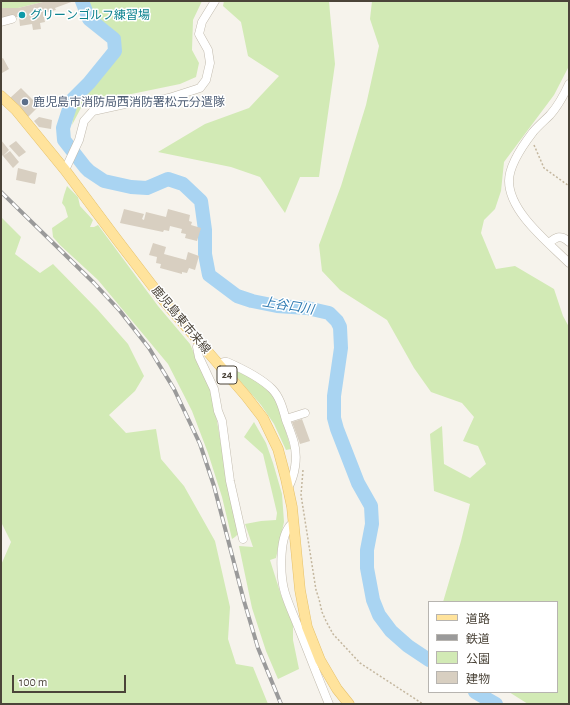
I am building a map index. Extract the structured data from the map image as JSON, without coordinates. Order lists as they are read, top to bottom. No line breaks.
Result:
{"streets":{"main road":["鹿児島東市来線","24"]},"water":["上谷口川"],"places":["グリーンゴルフ練習場","鹿児島市消防局西消防署松元分遣隊"],"legend":["道路","鉄道","公園","建物"],"scale_bar":"100 m"}
